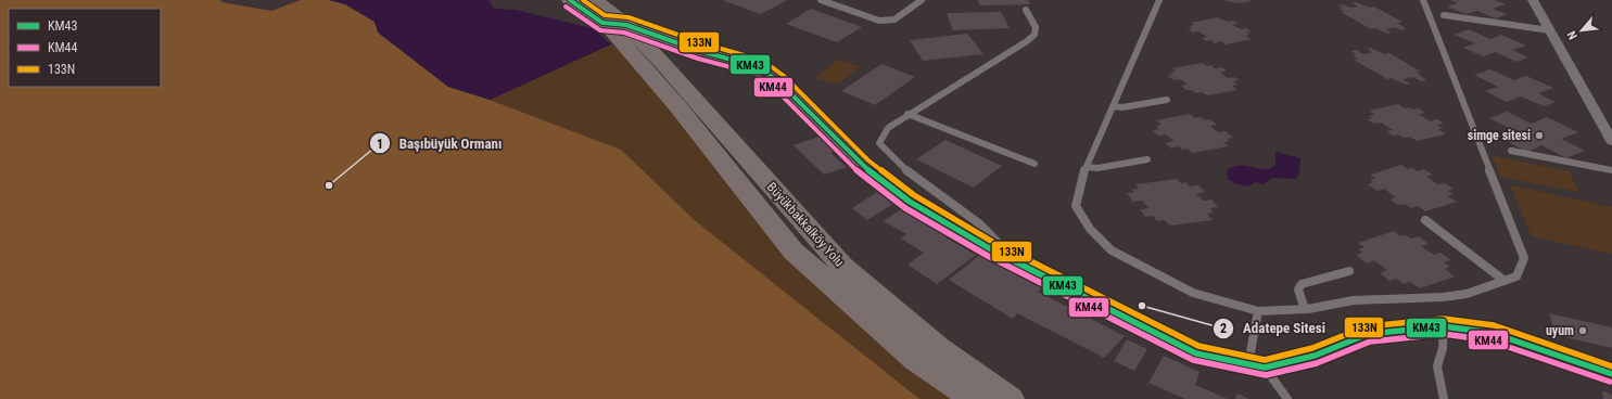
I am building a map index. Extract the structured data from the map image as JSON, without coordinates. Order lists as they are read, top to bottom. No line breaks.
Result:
{"streets":{"highway":["Büyükbakkalköy Yolu"]},"places":["simge sitesi","Başıbüyük Ormanı","Adatepe Sitesi","uyum"],"lines":["transit line KM43","transit line 133N","transit line KM44"],"legend":["KM43","KM44","133N"],"north":"bottom left"}
